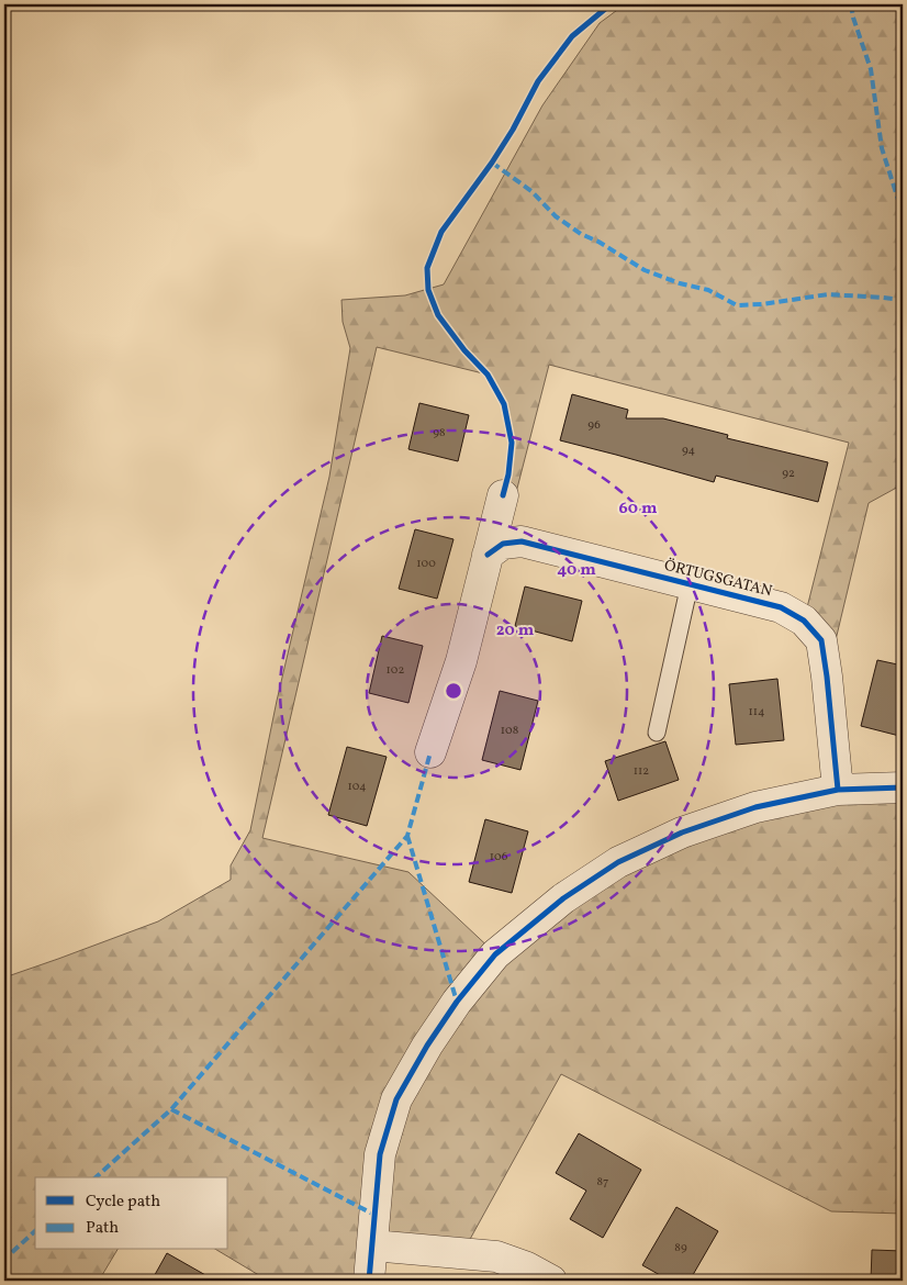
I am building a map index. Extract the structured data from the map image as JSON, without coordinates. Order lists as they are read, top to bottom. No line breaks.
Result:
{"streets":{"street":["ÖRTUGSGATAN"]},"house_numbers":["96","98","94","92","100","102","114","108","112","104","106","87","89"],"legend":["Cycle path","Path"],"rings":["60 m","40 m","20 m"]}
